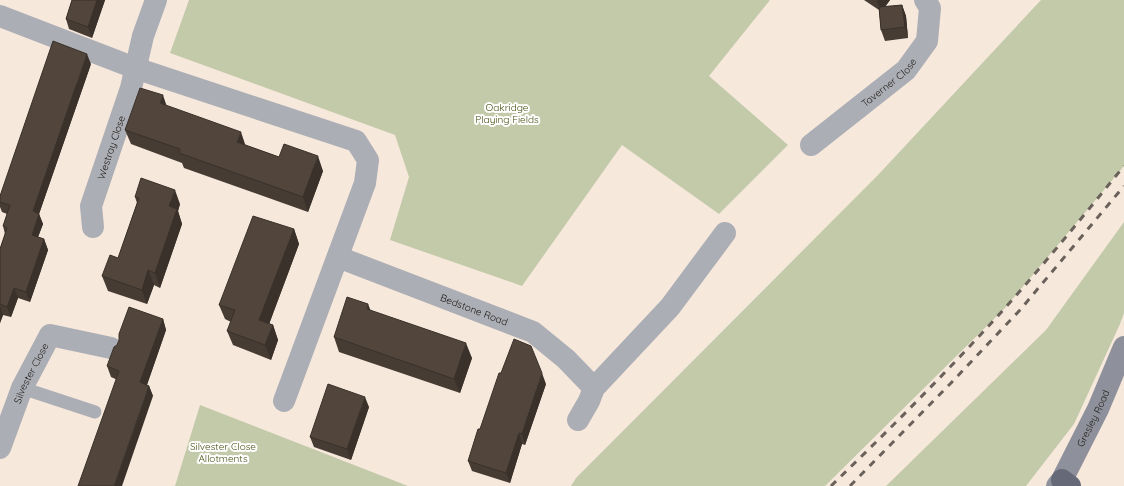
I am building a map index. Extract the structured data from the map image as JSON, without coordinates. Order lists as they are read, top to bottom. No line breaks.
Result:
{"streets":{"street":["Taverner Close","Westray Close","Bedstone Road","Silvester Close","Gresley Road"]},"parks":["Oakridge Playing Fields","Silvester Close Allotments"]}
